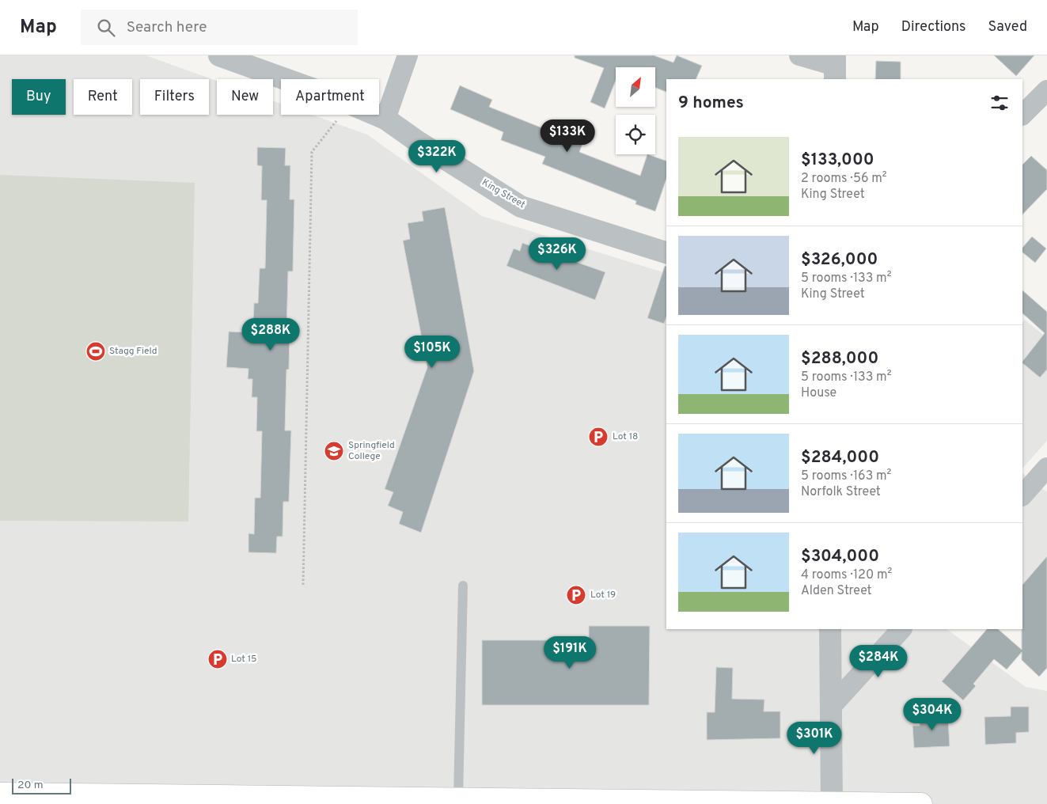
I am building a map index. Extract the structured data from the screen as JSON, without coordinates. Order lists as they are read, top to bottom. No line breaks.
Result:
{"streets":{"street":["King Street"]},"places":{"sports":["Stagg Field"],"parking":["Lot 18","Lot 19","Lot 15"],"school or university":["Springfield College"]},"scale_bar":"20 m","north":"top right","page":{"header":"Map","search":"Search here","nav":["Map","Directions","Saved"],"chip":["Buy","Rent","Filters","New","Apartment"],"heading":"9 homes","price":["$133K","$322K","$326K","$288K","$105K","$191K","$284K","$304K","$301K"],"list":[{"name":"$133,000","note":"2 rooms · 56 m² · King Street"},{"name":"$326,000","note":"5 rooms · 133 m² · King Street"},{"name":"$288,000","note":"5 rooms · 133 m² · House"},{"name":"$284,000","note":"5 rooms · 163 m² · Norfolk Street"},{"name":"$304,000","note":"4 rooms · 120 m² · Alden Street"}],"scale":"20 m"}}
